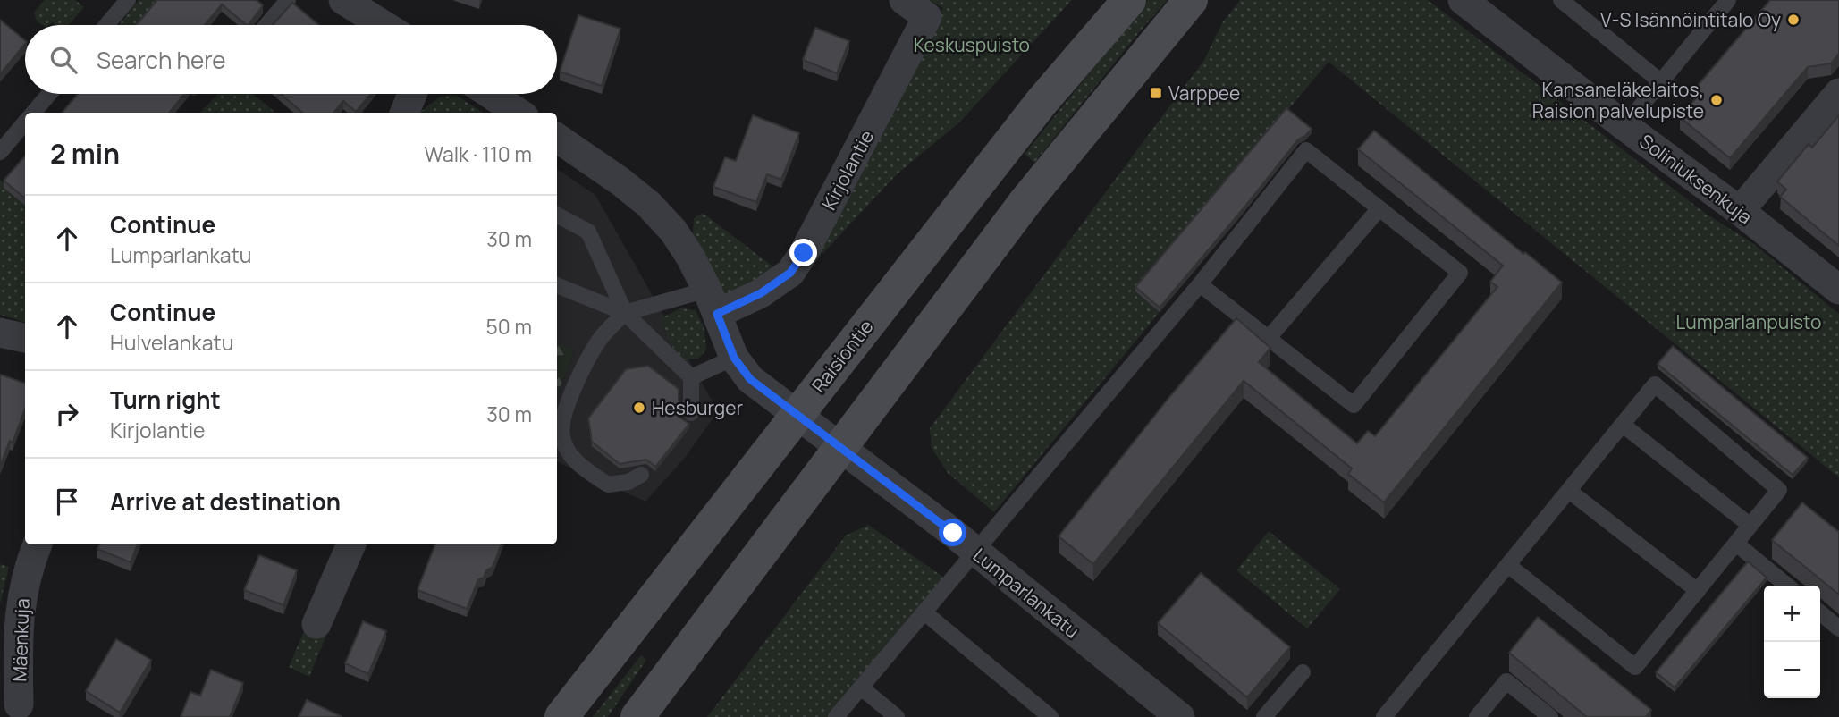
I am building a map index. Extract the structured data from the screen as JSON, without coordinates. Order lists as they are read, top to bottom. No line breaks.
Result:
{"streets":{"main road":["Raisiontie"],"street":["Kirjolantie","Soliniuksenkuja","Lumparlankatu","Mäenkuja"]},"crossings":[["Kirjolantie","Lumparlankatu"],["Raisiontie","Lumparlankatu"]],"parks":["Keskuspuisto","Lumparlanpuisto"],"places":{"other":["V-S Isännöintitalo Oy","Kansaneläkelaitos, Raision palvelupiste","Hesburger"],"transit":["Varppee"]},"page":{"search":"Search here","heading":["2 min","Walk · 110 m"],"list":[["Continue","Lumparlankatu","30 m"],["Continue","Hulvelankatu","50 m"],["Turn right","Kirjolantie","30 m"],"Arrive at destination"],"map_buttons":["+","−"]}}
